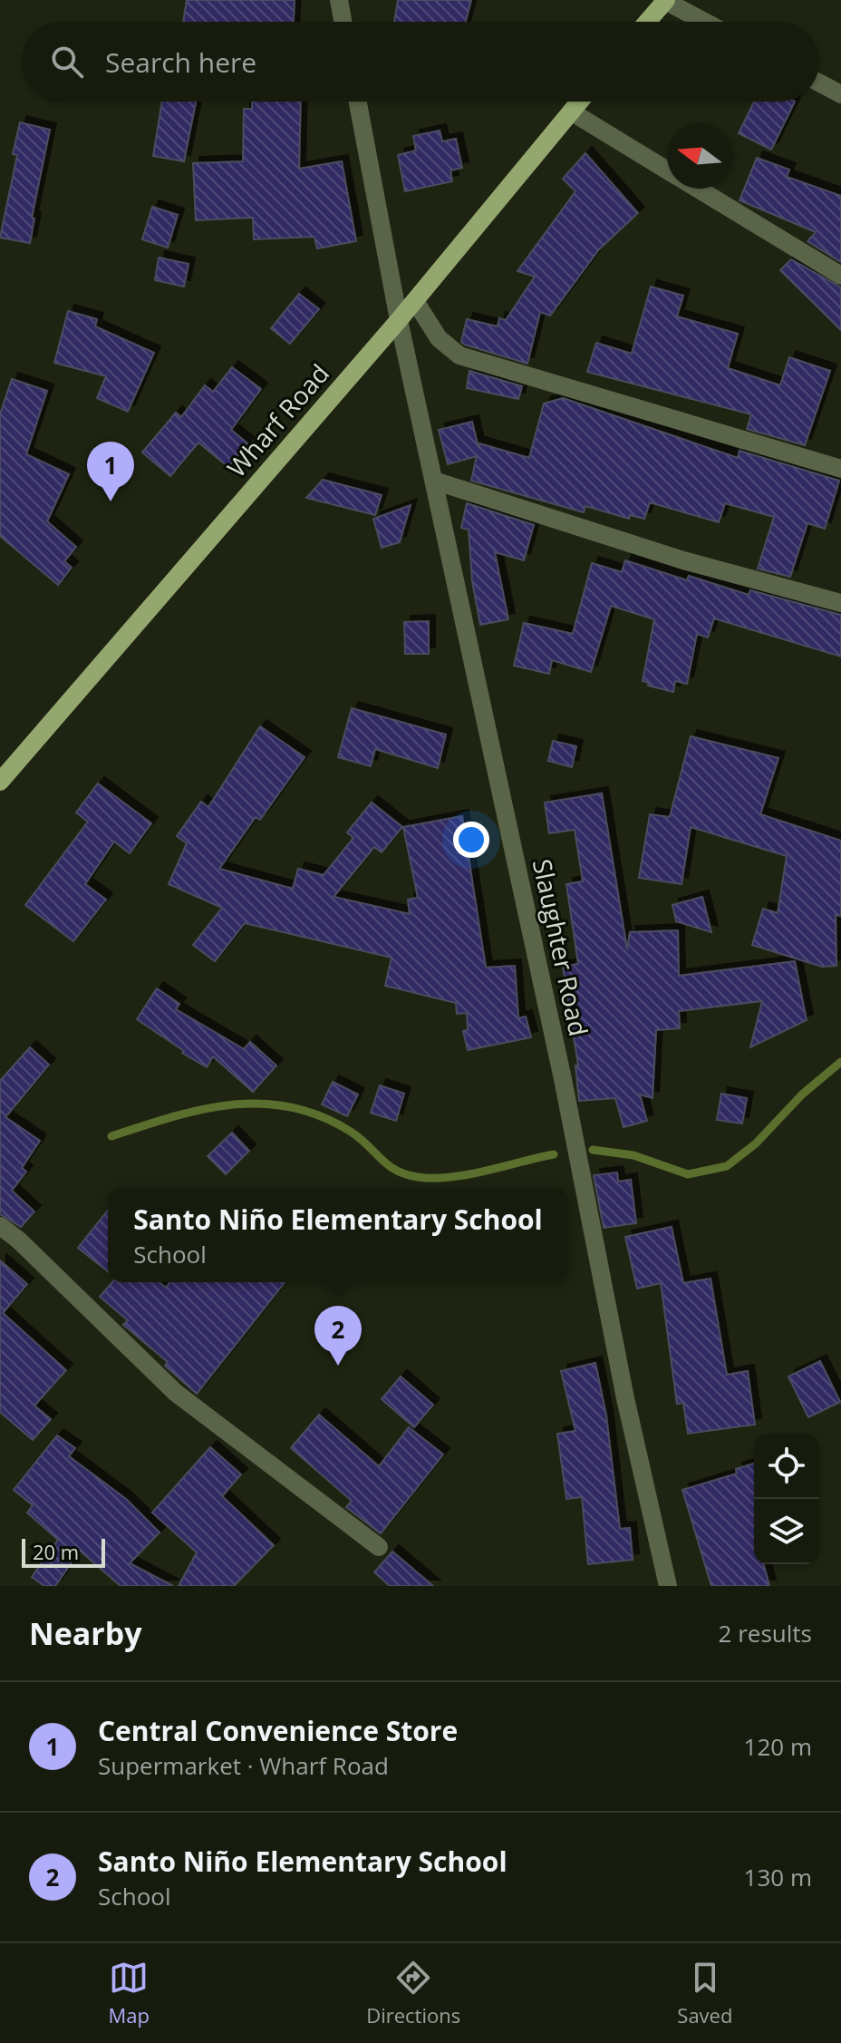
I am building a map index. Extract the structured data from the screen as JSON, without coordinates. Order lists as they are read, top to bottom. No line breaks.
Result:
{"streets":{"main road":["Wharf Road"],"street":["Slaughter Road"]},"crossings":[["Wharf Road","Slaughter Road"]],"scale_bar":"20 m","north":"left","page":{"search":"Search here","pins":["1","2"],"popup":["Santo Niño Elementary School","School"],"scale":"20 m","heading":["Nearby","2 results"],"list":[{"mark":"1","name":"Central Convenience Store","note":"Supermarket · Wharf Road","value":"120 m"},{"mark":"2","name":"Santo Niño Elementary School","note":"School","value":"130 m"}],"nav":["Map","Directions","Saved"]}}
